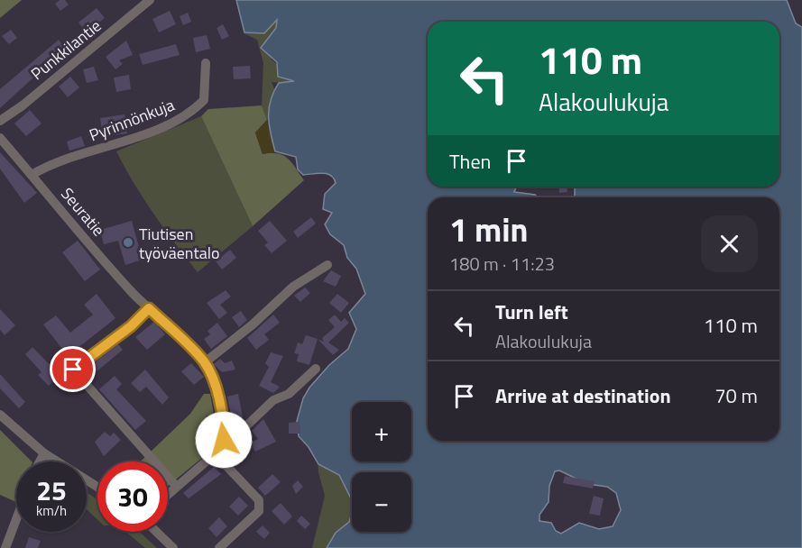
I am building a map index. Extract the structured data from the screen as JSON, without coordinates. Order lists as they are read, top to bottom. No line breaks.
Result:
{"streets":{"street":["Punkkilantie","Pyrinnönkuja","Seuratie"]},"crossings":[["Pyrinnönkuja","Seuratie"]],"places":["Tiutisen työväentalo"],"page":{"turn":["110 m","Alakoulukuja"],"then":"Then","heading":["1 min","180 m · 11:23"],"list":[{"name":"Turn left","note":"Alakoulukuja","value":"110 m"},{"name":"Arrive at destination","value":"70 m"}],"map_buttons":["+","−"],"speed":"25 km/h","limit":"30"}}
